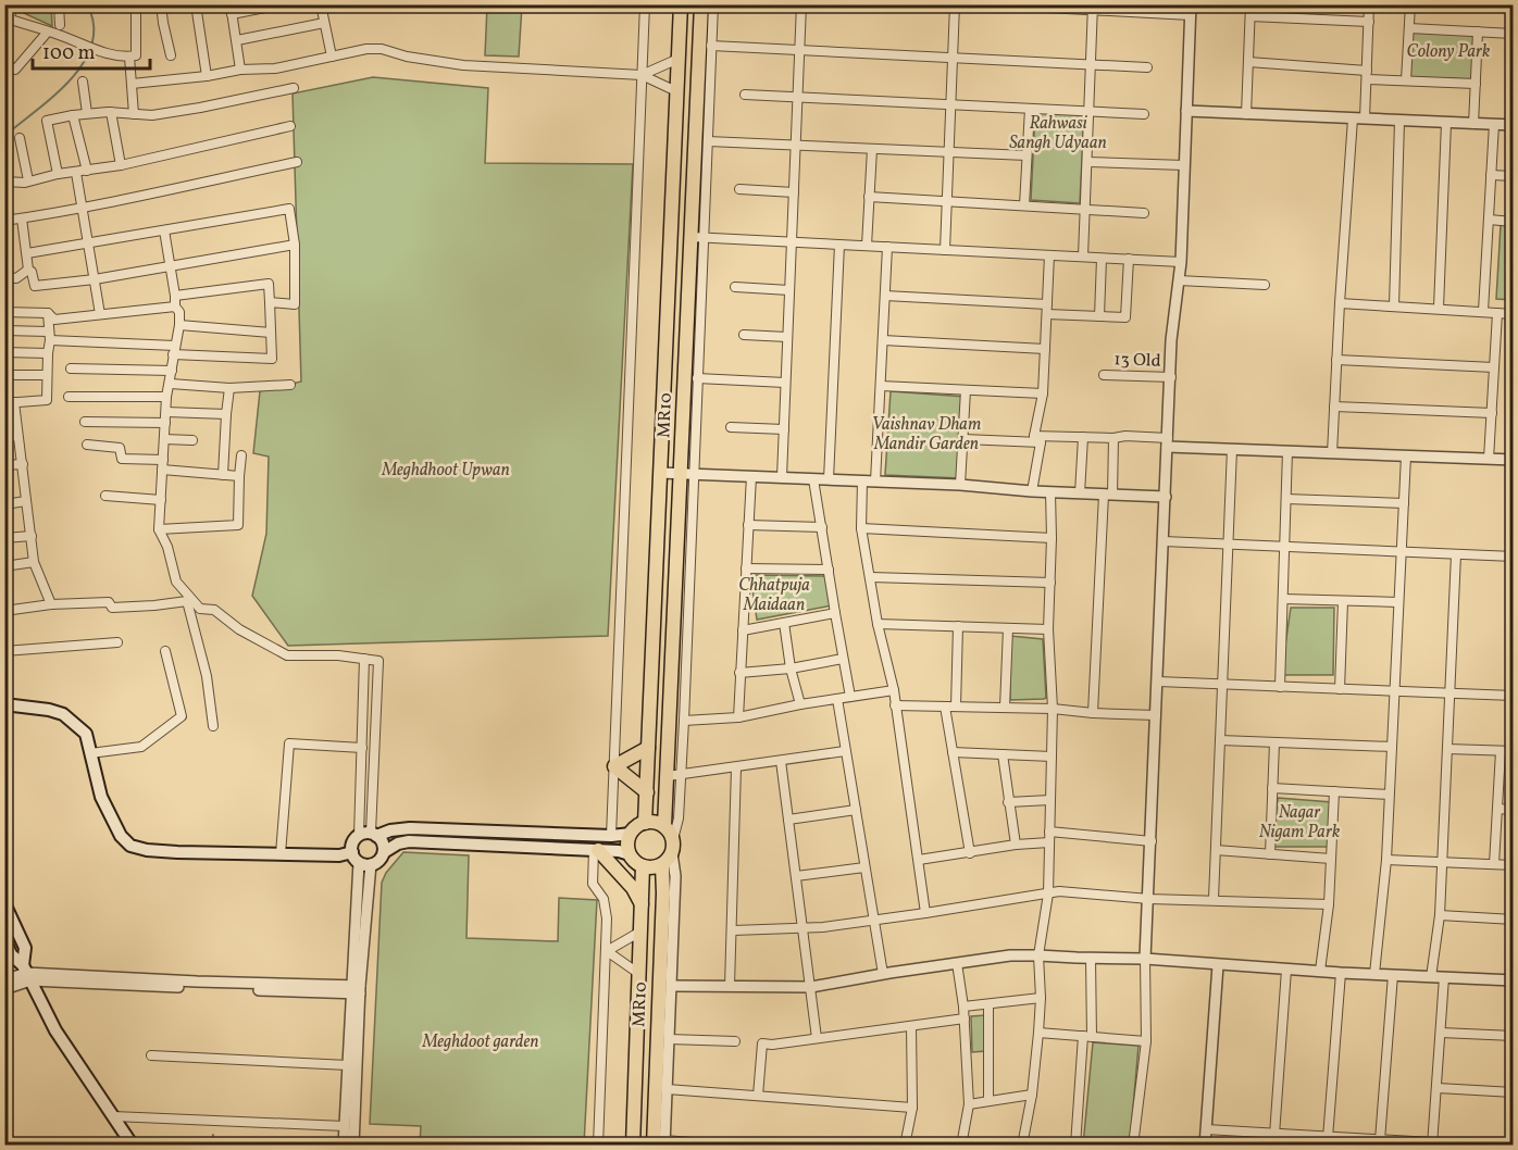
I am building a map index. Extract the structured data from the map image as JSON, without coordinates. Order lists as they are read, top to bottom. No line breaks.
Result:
{"streets":{"main road":["MR10"],"street":["13 Old"]},"parks":["Colony Park","Rahwasi Sangh Udyaan","Vaishnav Dham Mandir Garden","Meghdhoot Upwan","Chhatpuja Maidaan","Nagar Nigam Park","Meghdoot garden"],"scale_bar":"100 m"}
